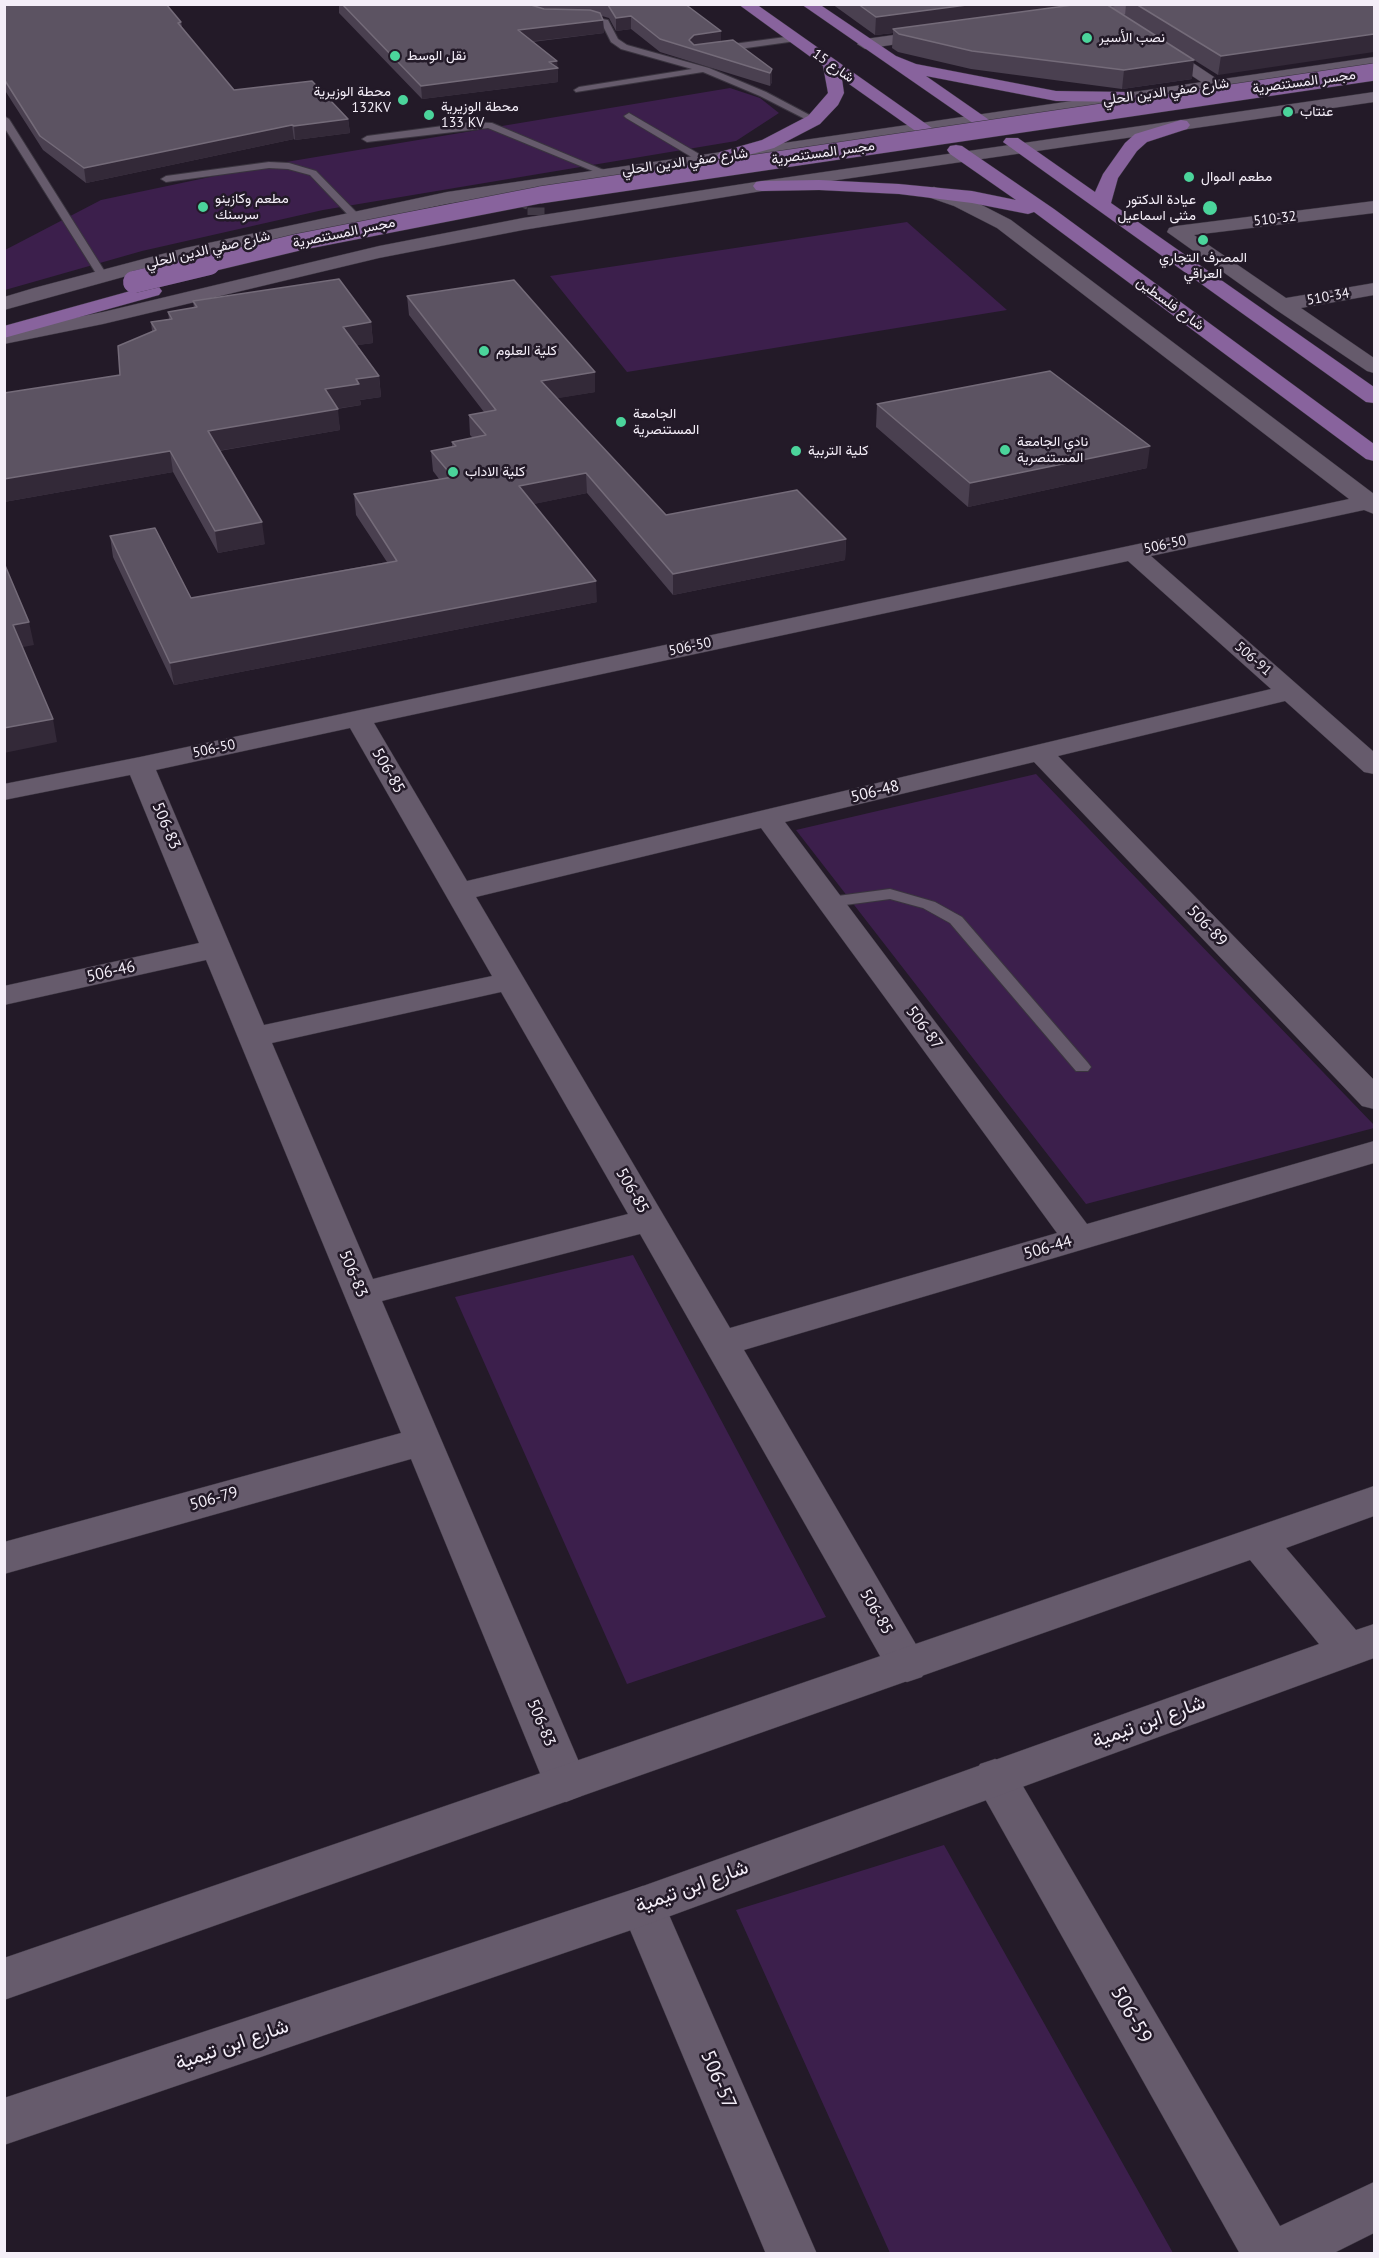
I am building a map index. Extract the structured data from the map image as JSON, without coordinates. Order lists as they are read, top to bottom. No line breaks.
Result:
{"streets":{"main road":["شارع 15","مجسر المستنصرية","شارع صفي الدين الحلي","شارع فلسطين"],"street":["510-32","510-34","506-50","506-91","506-85","506-48","506-83","506-89","506-46","506-87","506-44","506-79","شارع ابن تيمية","506-59","506-57"]},"crossings":[["شارع 15","شارع صفي الدين الحلي"],["مجسر المستنصرية","شارع صفي الدين الحلي"],["506-50","506-91"],["506-50","506-85"],["506-50","506-83"],["506-91","506-48"],["506-85","506-48"],["506-85","506-44"],["506-48","506-89"],["506-48","506-87"],["506-83","506-46"],["506-83","506-79"],["506-87","506-44"],["شارع ابن تيمية","506-59"],["شارع ابن تيمية","506-57"]],"places":["نصب الأسير","نقل الوسط","محطة الوزيرية 132KV","عنتاب","محطة الوزيرية 133 KV","مطعم الموال","مطعم وكازينو سرسنك","عيادة الدكتور مثنى اسماعيل","المصرف التجاري العراقي","كلية العلوم","الجامعة المستنصرية","نادي الجامعة المستنصرية","كلية التربية","كلية الاداب"]}
